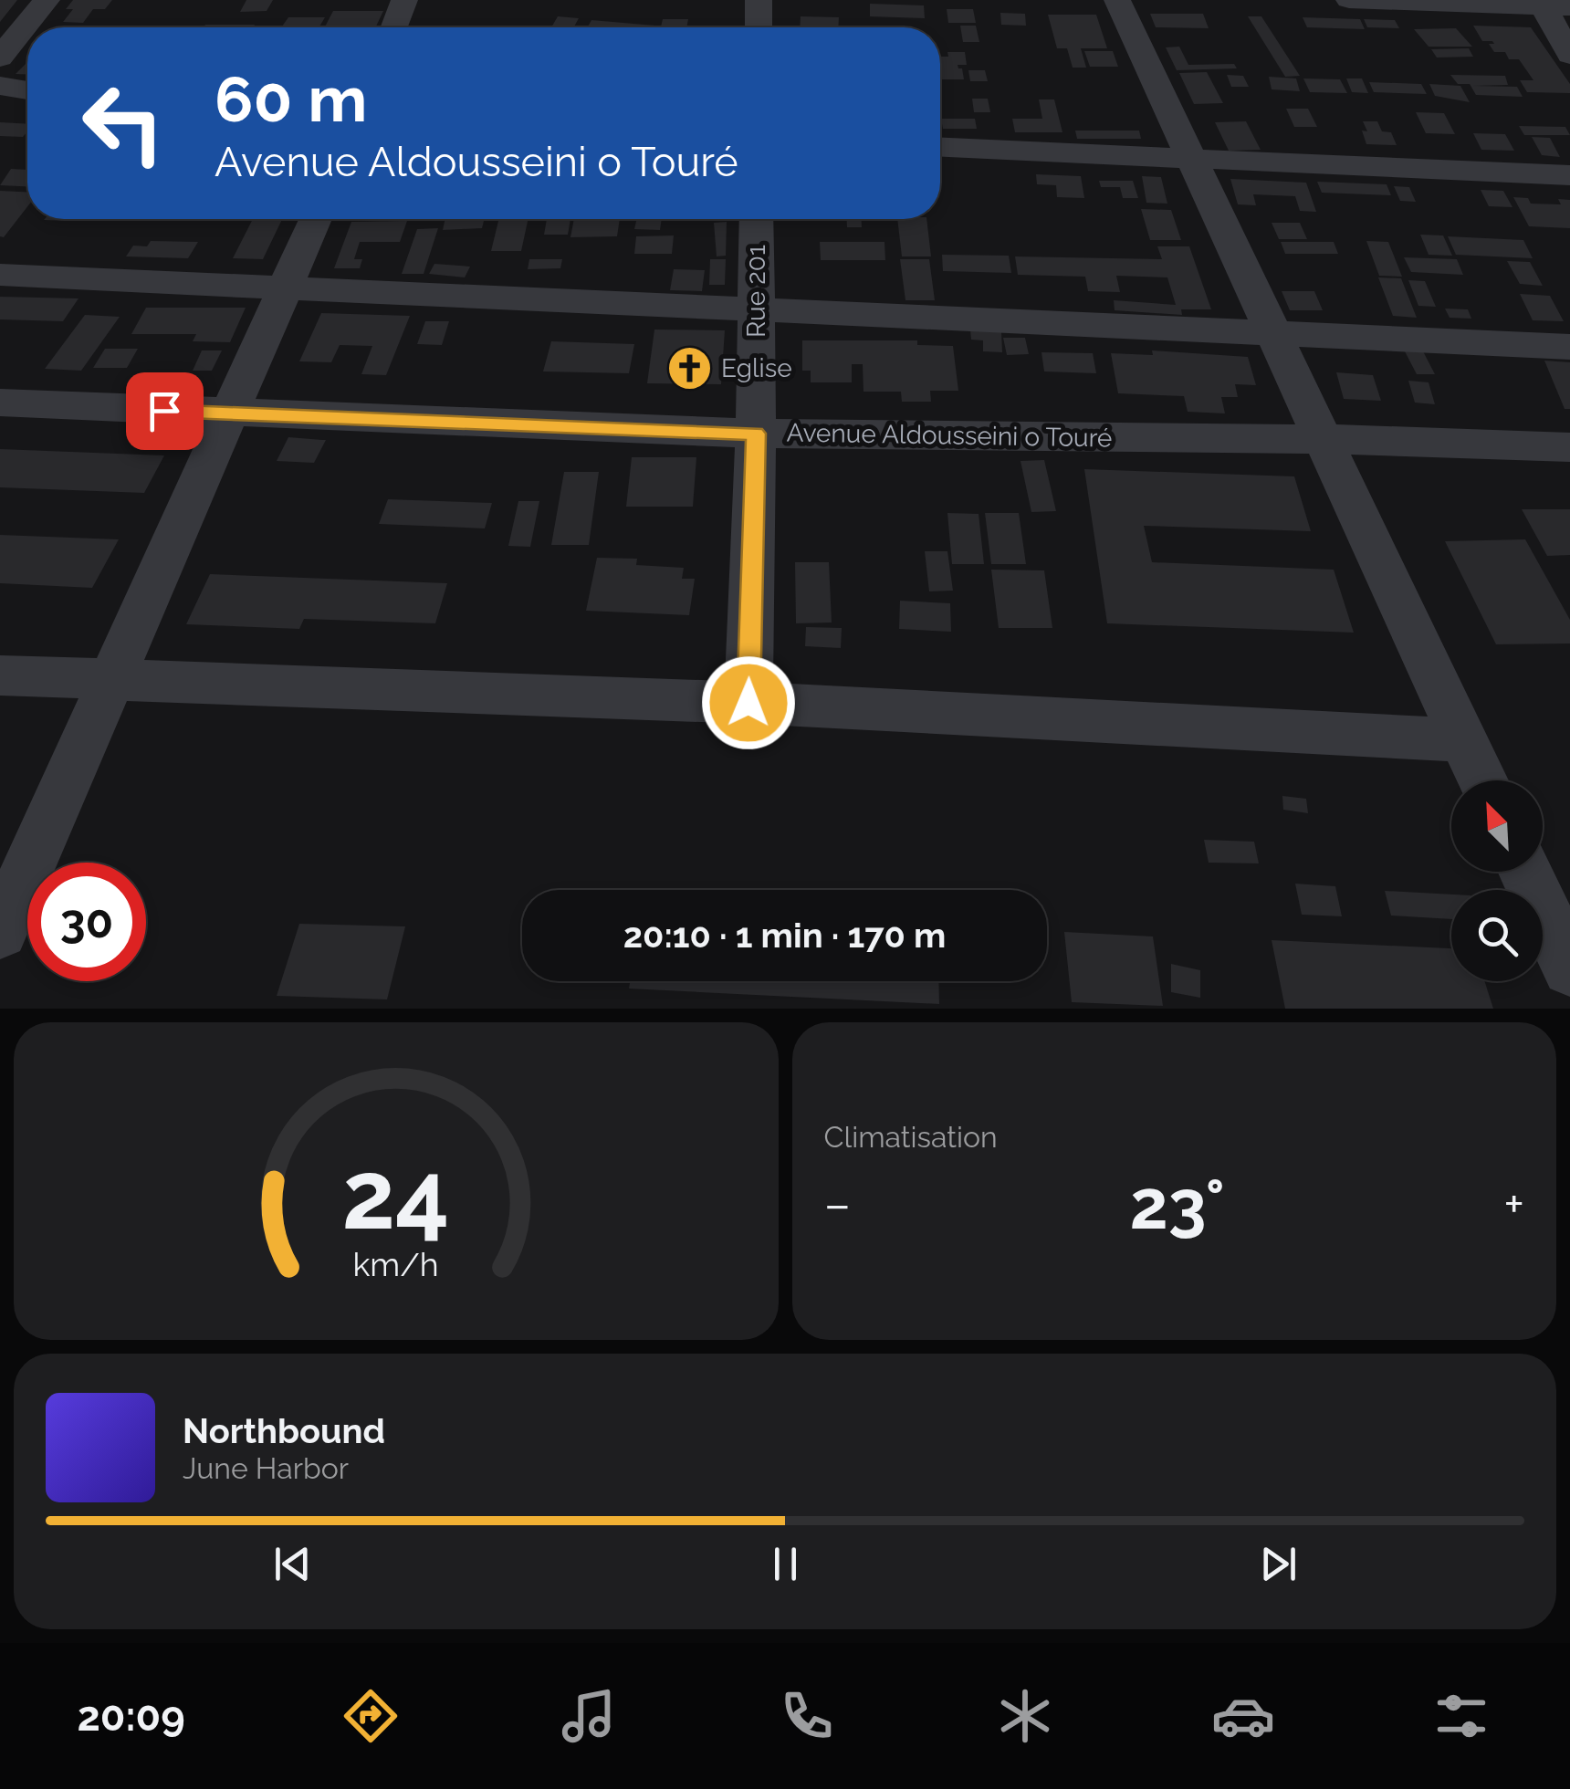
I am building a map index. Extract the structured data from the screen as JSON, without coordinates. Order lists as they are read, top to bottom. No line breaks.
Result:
{"streets":{"street":["Rue 201","Avenue Aldousseini o Touré"]},"crossings":[["Rue 201","Avenue Aldousseini o Touré"]],"places":{"church":["Eglise"]},"north":"top left","page":{"turn":["60 m","Avenue Aldousseini o Touré"],"limit":"30","trip":"20:10 · 1 min · 170 m","tile":"Climatisation","heat":["−","23°","+"],"song":["Northbound","June Harbor"],"tabs":"20:09","gauge":["24","km/h"]}}
